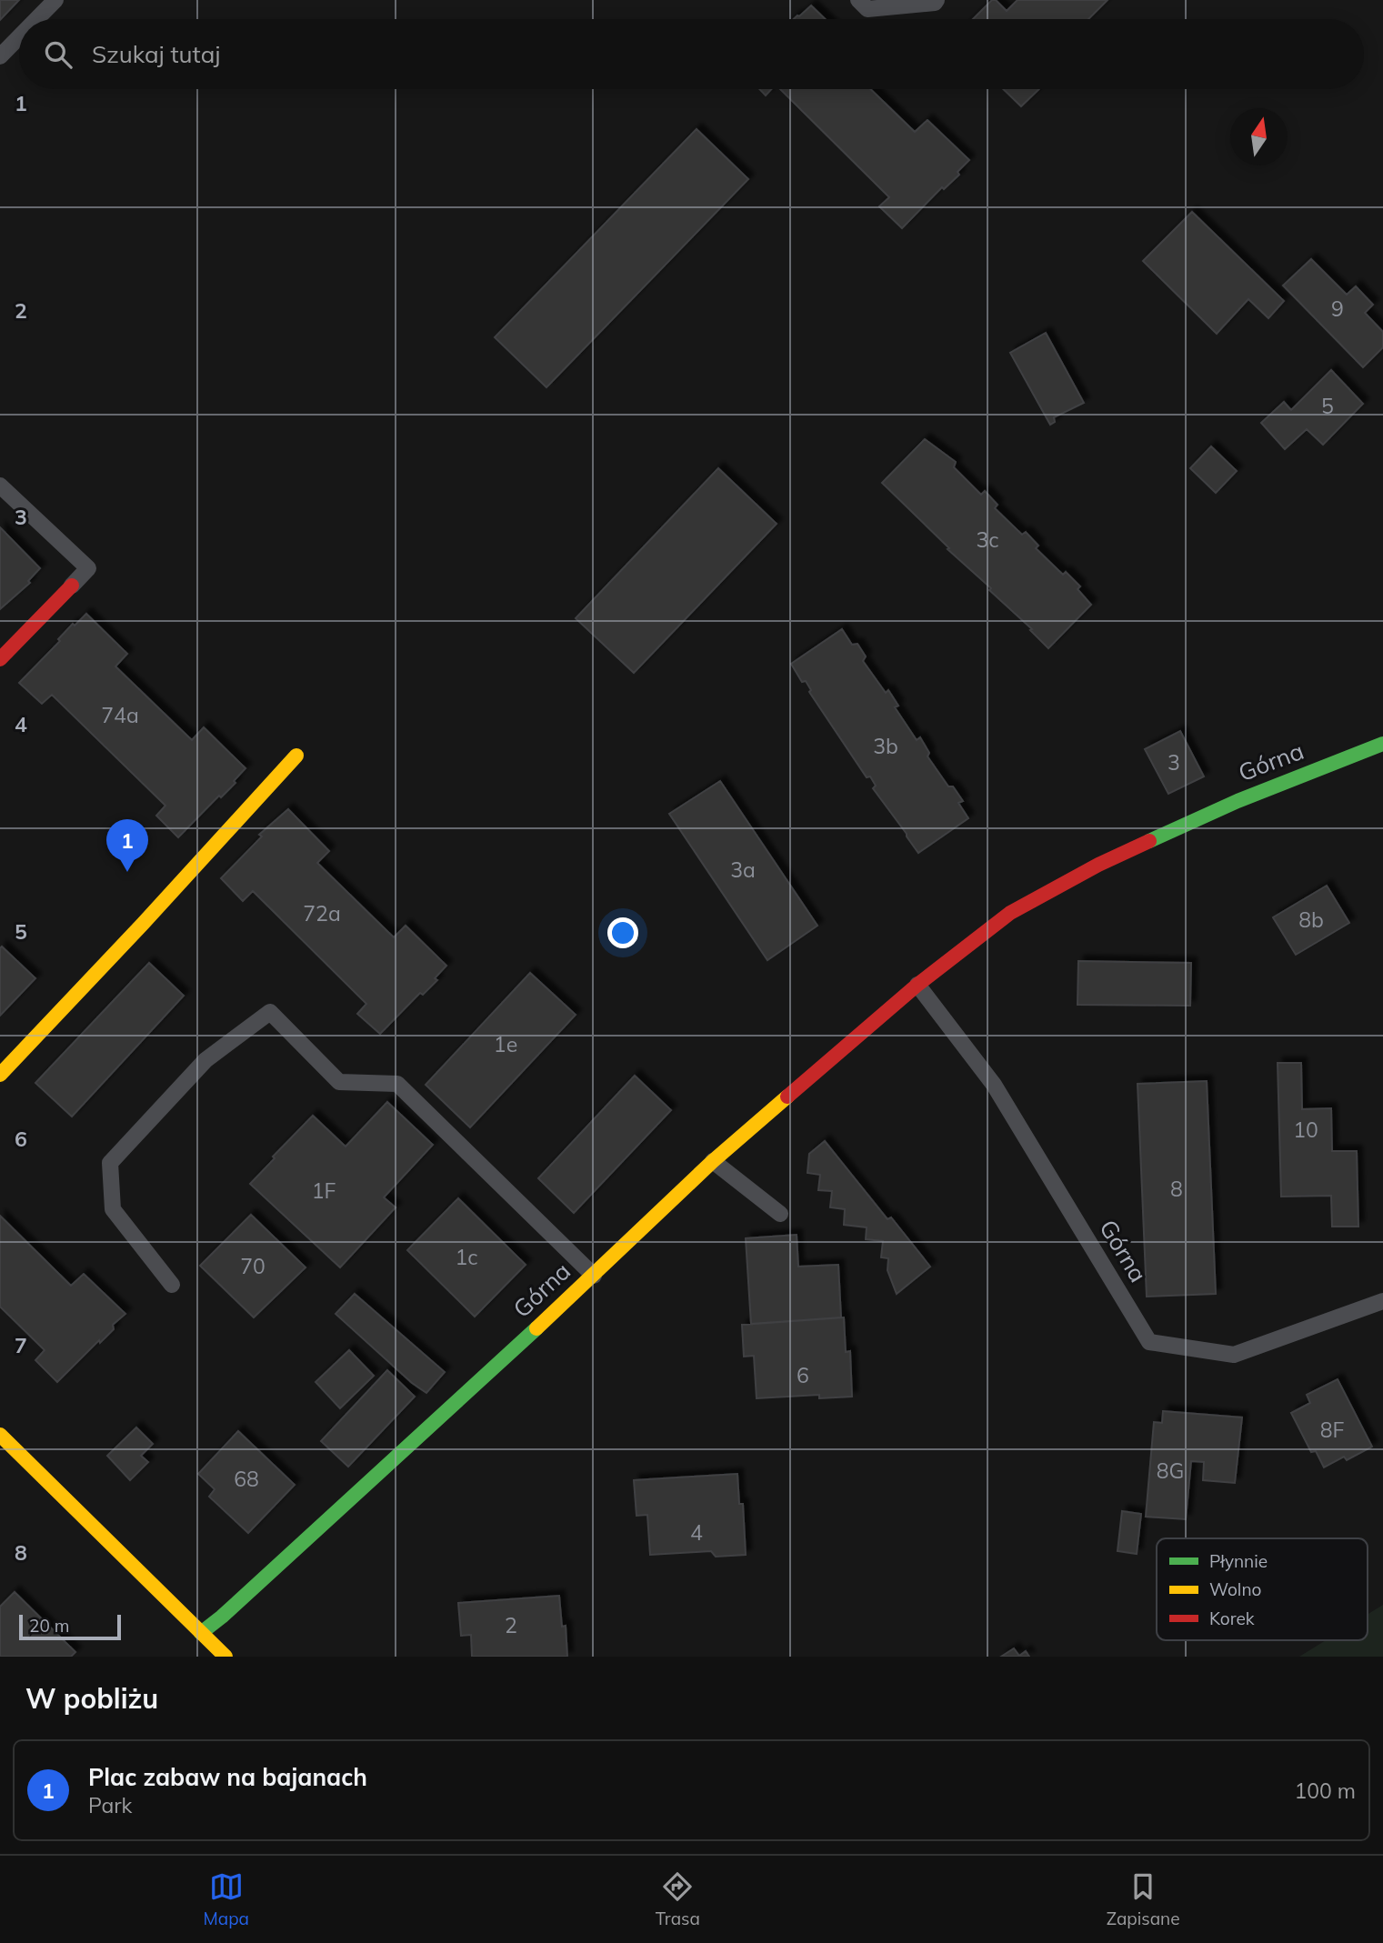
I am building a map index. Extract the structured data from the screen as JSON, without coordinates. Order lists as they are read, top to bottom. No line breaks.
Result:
{"streets":{"street":["Górna"]},"house_numbers":["9","5","3c","74a","3b","3","3a","72a","8b","1e","10","8","1F","1c","70","6","8F","8G","68","4","2"],"legend":["Płynnie","Wolno","Korek"],"scale_bar":"20 m","north":"top","page":{"search":"Szukaj tutaj","pins":"1","scale":"20 m","heading":"W pobliżu","list":[{"mark":"1","name":"Plac zabaw na bajanach","note":"Park","value":"100 m"}],"nav":["Mapa","Trasa","Zapisane"]},"grid":{"rows":["1","2","3","4","5","6","7","8"]}}
